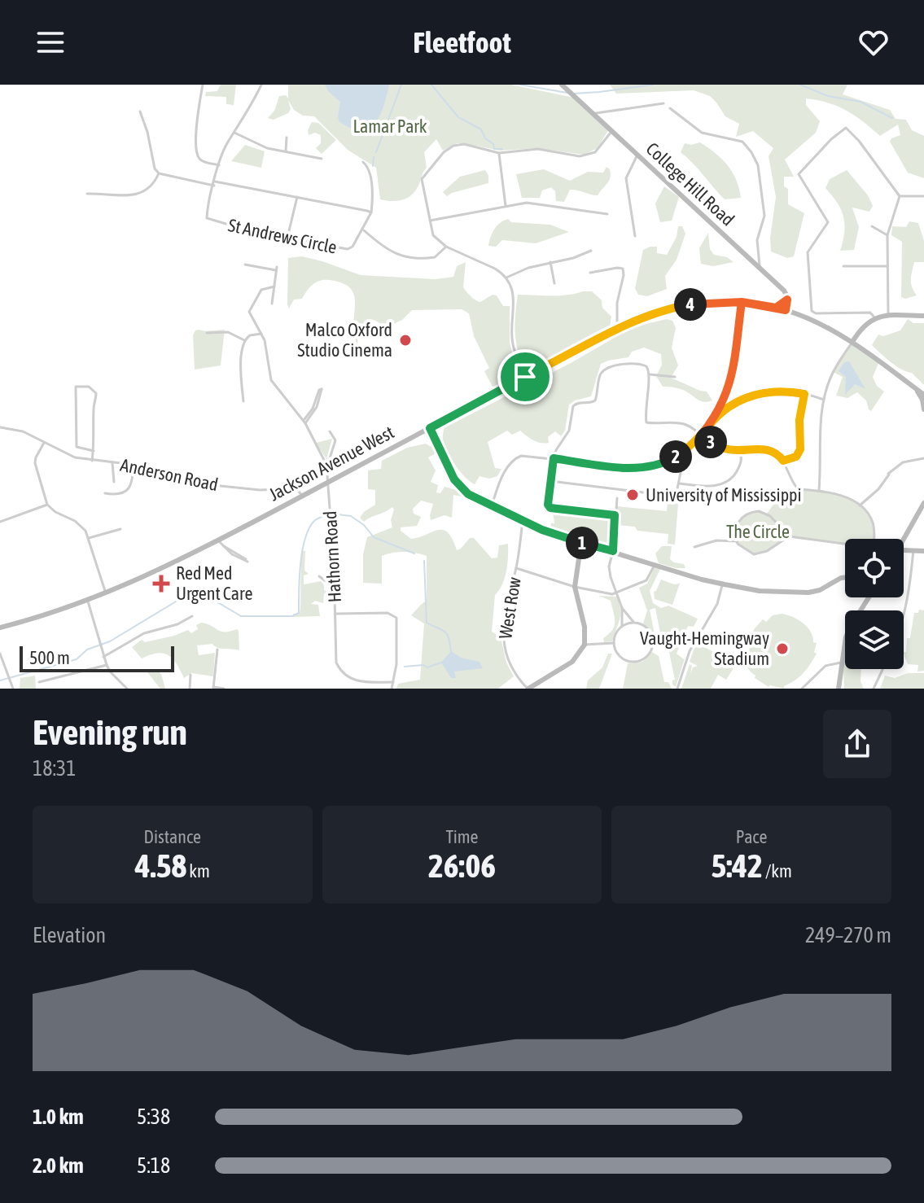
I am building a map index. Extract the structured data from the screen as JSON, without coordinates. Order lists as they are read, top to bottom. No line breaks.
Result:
{"streets":{"street":["College Hill Road","St Andrews Circle","Jackson Avenue West","Anderson Road","Hathorn Road","West Row"]},"crossings":[["College Hill Road","Jackson Avenue West"],["Jackson Avenue West","Anderson Road"],["Jackson Avenue West","Hathorn Road"]],"parks":["Lamar Park","The Circle"],"places":{"other":["Malco Oxford Studio Cinema","University of Mississippi","Vaught-Hemingway Stadium"],"health":["Red Med Urgent Care"]},"scale_bar":"500 m","page":{"header":"Fleetfoot","pins":["4","3","2","1"],"scale":"500 m","heading":["Evening run","18:31"],"stats":[["Distance","4.58 km"],["Time","26:06"],["Pace","5:42 /km"]],"chart":["Elevation","249–270 m"],"list":[{"name":"1.0 km","note":"5:38"},{"name":"2.0 km","note":"5:18"}]}}
